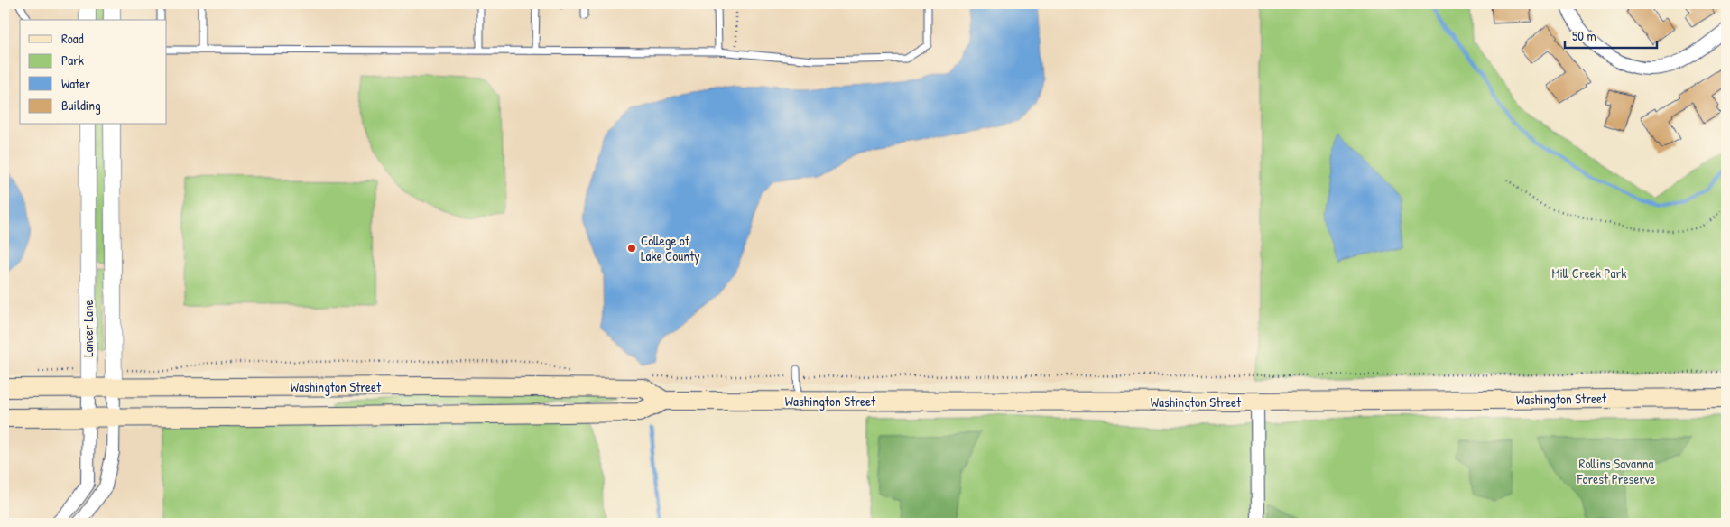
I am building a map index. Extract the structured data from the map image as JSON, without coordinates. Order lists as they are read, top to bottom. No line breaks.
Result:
{"streets":{"main road":["Washington Street"],"street":["Lancer Lane"]},"crossings":[["Lancer Lane","Washington Street"]],"parks":["Mill Creek Park","Rollins Savanna Forest Preserve"],"places":["College of Lake County"],"legend":["Road","Park","Water","Building"],"scale_bar":"50 m"}
